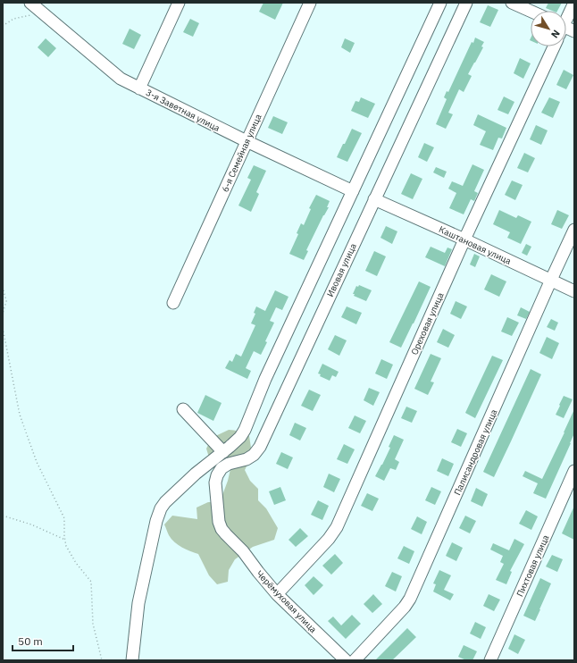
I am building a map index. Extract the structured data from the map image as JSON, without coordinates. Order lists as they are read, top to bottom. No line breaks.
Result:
{"streets":{"street":["3-я Заветная улица","6-я Семейная улица","Каштановая улица","Ивовая улица","Ореховая улица","Палисандровая улица","Пихтовая улица","Черёмуховая улица"]},"crossings":[["3-я Заветная улица","6-я Семейная улица"],["Каштановая улица","Ивовая улица"],["Каштановая улица","Ореховая улица"],["Каштановая улица","Палисандровая улица"],["Ивовая улица","Черёмуховая улица"],["Ореховая улица","Черёмуховая улица"]],"scale_bar":"50 m","north":"bottom right"}
